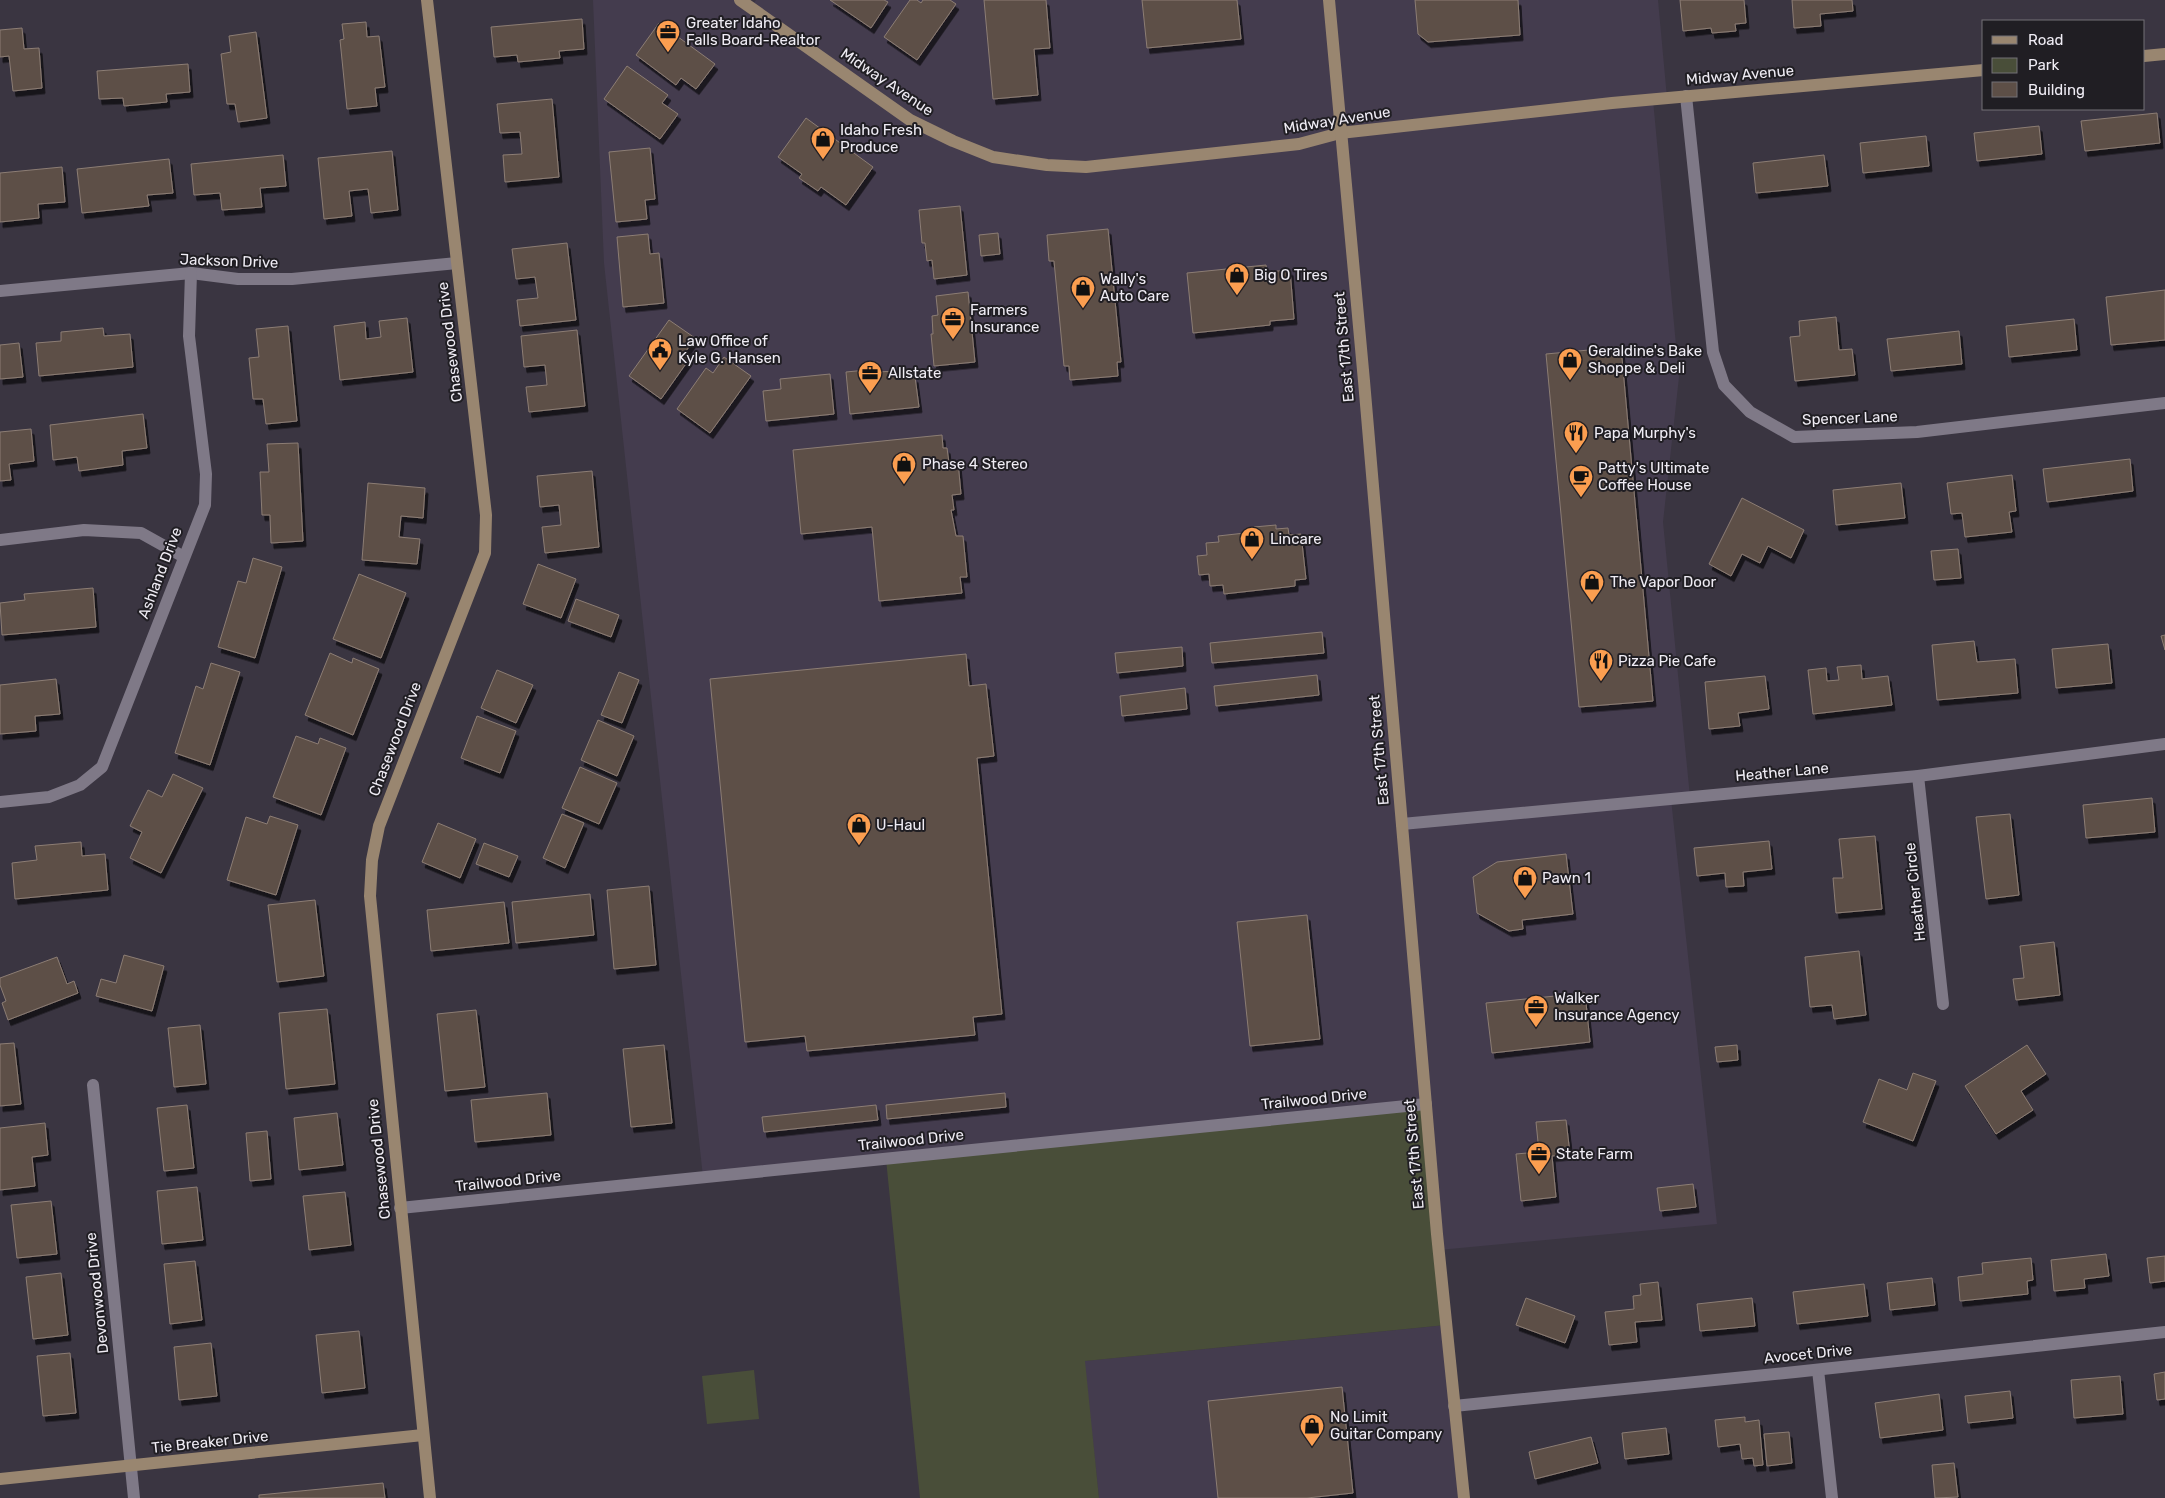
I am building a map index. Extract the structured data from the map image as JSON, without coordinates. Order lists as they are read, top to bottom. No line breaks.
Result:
{"streets":{"street":["Midway Avenue","Jackson Drive","Chasewood Drive","East 17th Street","Spencer Lane","Ashland Drive","Heather Lane","Heather Circle","Trailwood Drive","Devonwood Drive","Avocet Drive","Tie Breaker Drive"]},"crossings":[["Midway Avenue","East 17th Street"],["Midway Avenue","Spencer Lane"],["Jackson Drive","Chasewood Drive"],["Jackson Drive","Ashland Drive"],["Chasewood Drive","Trailwood Drive"],["Chasewood Drive","Tie Breaker Drive"],["East 17th Street","Heather Lane"],["East 17th Street","Trailwood Drive"],["East 17th Street","Avocet Drive"],["Heather Lane","Heather Circle"],["Devonwood Drive","Tie Breaker Drive"]],"places":{"office":["Greater Idaho Falls Board-Realtor","Farmers Insurance","Allstate","Walker Insurance Agency","State Farm"],"shop":["Idaho Fresh Produce","Big O Tires","Wally's Auto Care","Geraldine's Bake Shoppe & Deli","Phase 4 Stereo","Lincare","The Vapor Door","U-Haul","Pawn 1","No Limit Guitar Company"],"public building":["Law Office of Kyle G. Hansen"],"restaurant":["Papa Murphy's","Pizza Pie Cafe"],"cafe":["Patty's Ultimate Coffee House"]},"legend":["Road","Park","Building"]}
